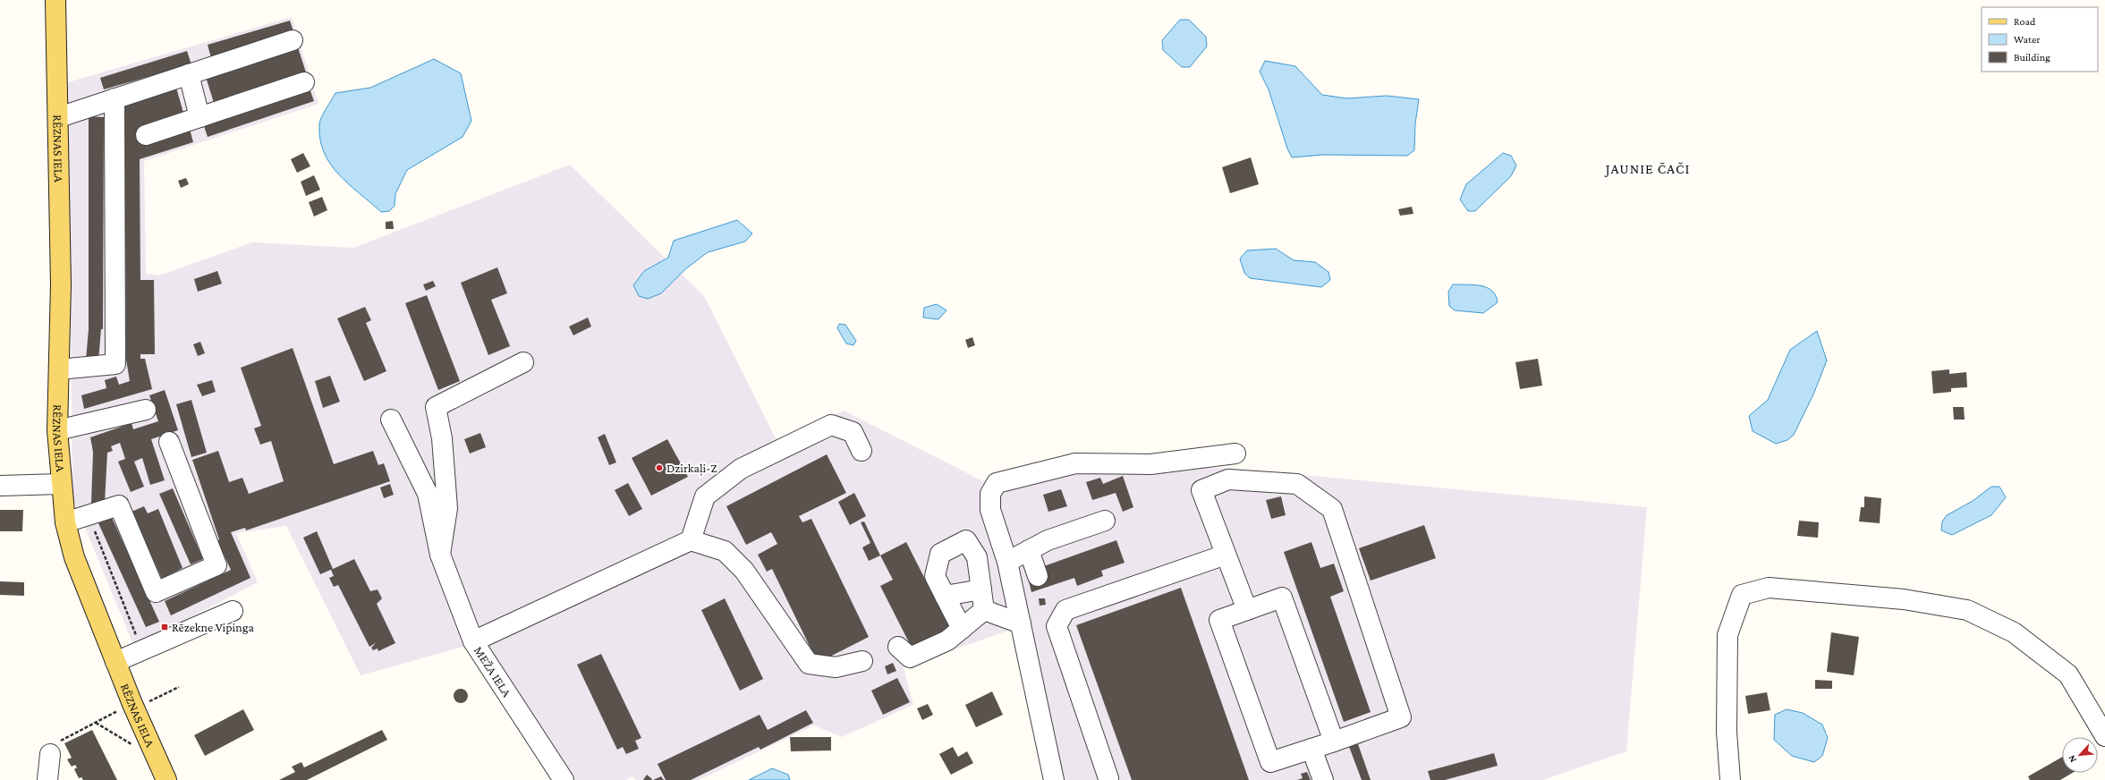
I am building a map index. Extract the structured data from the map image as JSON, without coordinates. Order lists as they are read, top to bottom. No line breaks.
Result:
{"streets":{"main road":["RĒZNAS IELA"],"street":["MEŽA IELA"]},"districts":["JAUNIE ČAČI"],"places":{"other":["Dzirkaļi-Z"],"transit":["Rēzekne Vipinga"]},"legend":["Road","Water","Building"],"north":"bottom left"}
